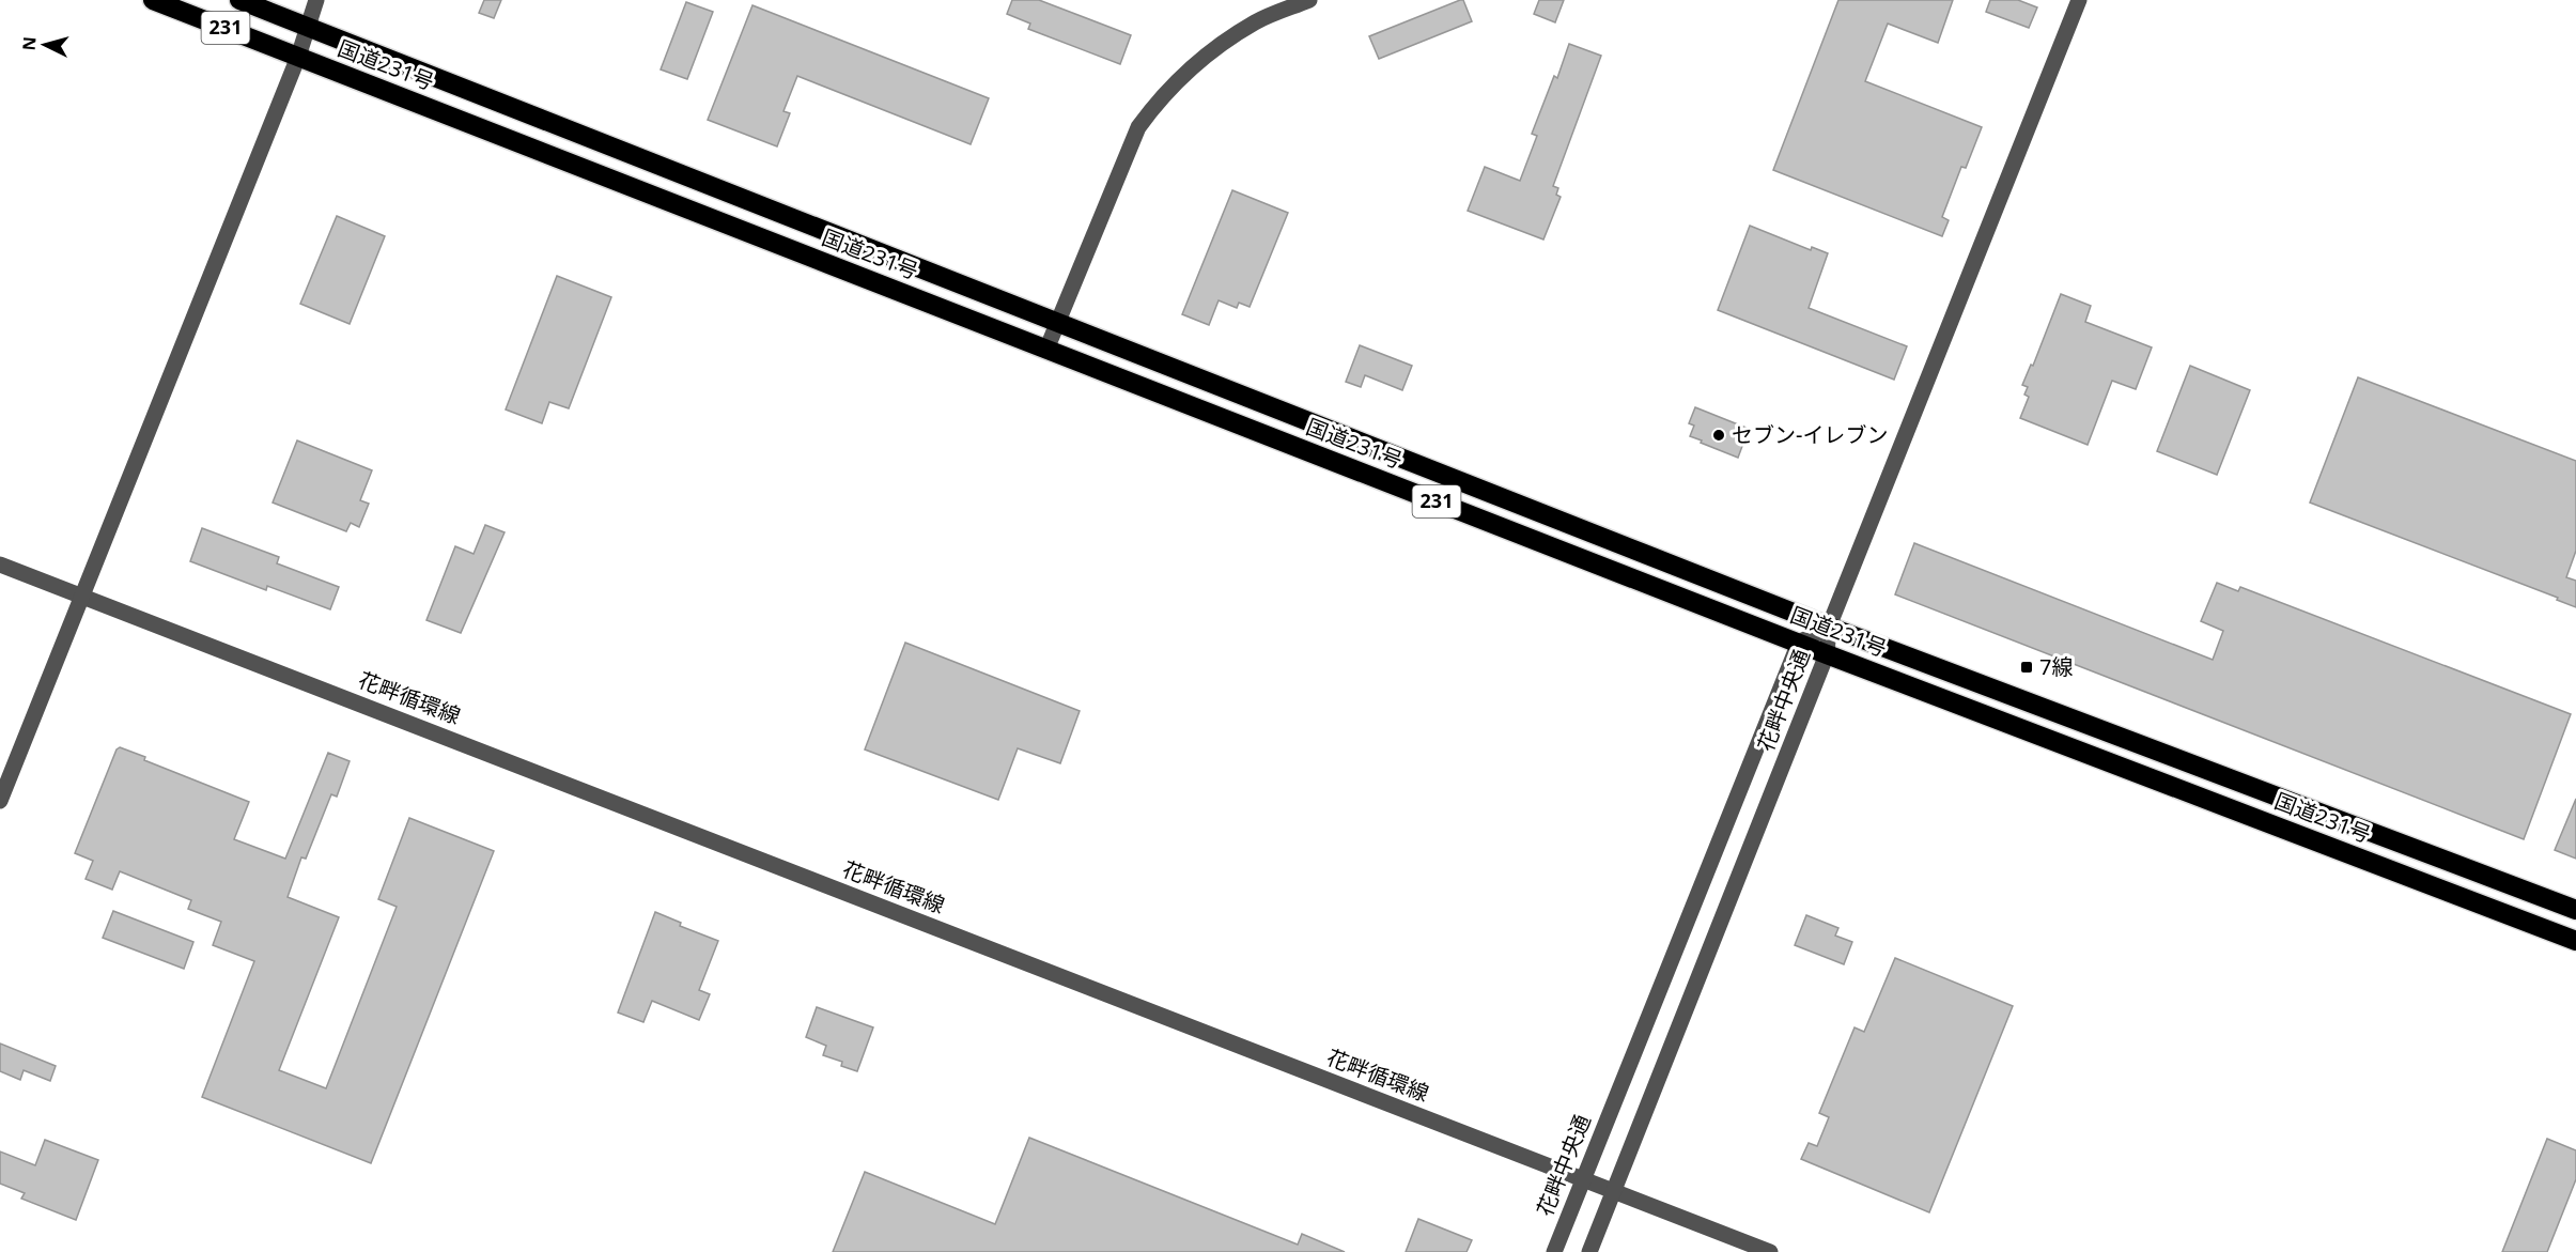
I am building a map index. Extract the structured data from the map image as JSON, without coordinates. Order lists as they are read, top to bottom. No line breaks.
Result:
{"streets":{"highway":["231","国道231号"],"street":["花畔循環線","花畔中央通"]},"crossings":[["国道231号","花畔中央通"],["花畔循環線","花畔中央通"]],"places":{"other":["セブン-イレブン"],"transit":["7線"]},"north":"left"}
